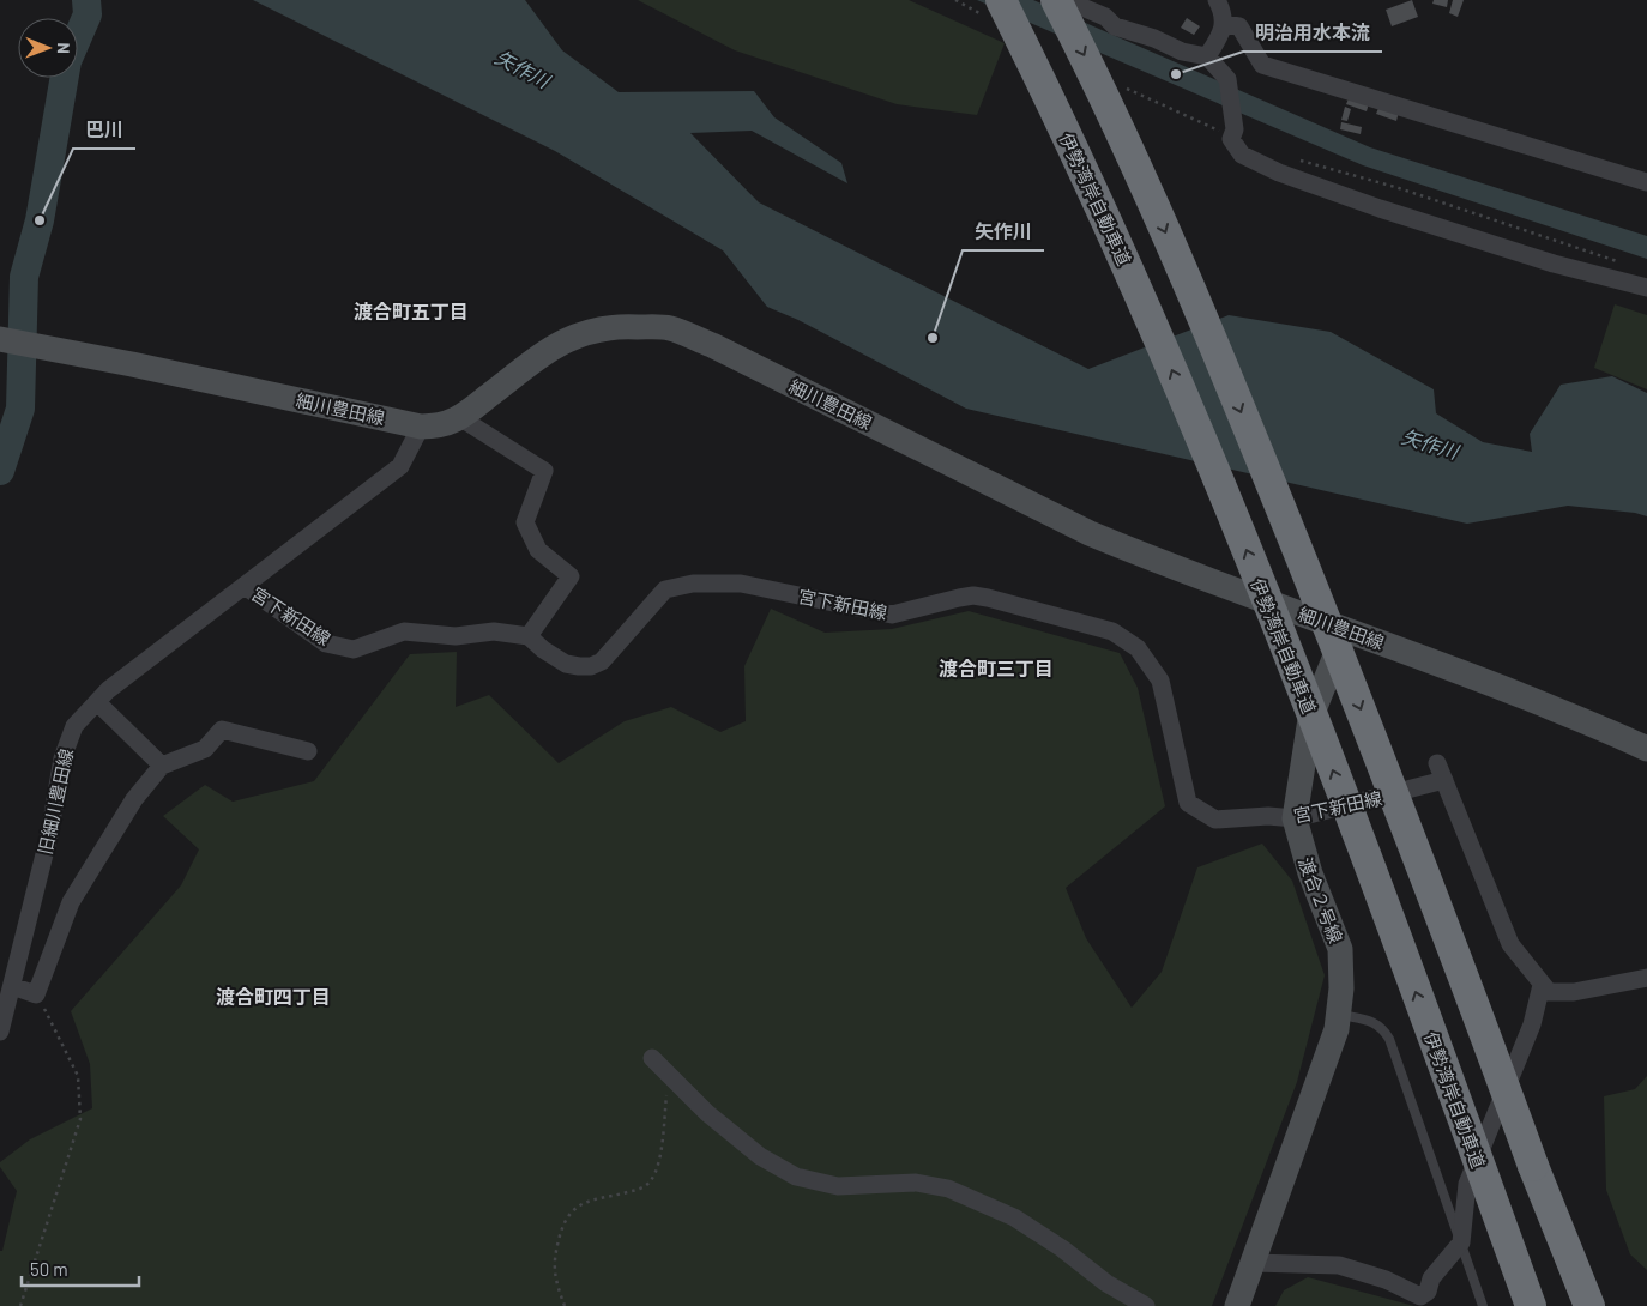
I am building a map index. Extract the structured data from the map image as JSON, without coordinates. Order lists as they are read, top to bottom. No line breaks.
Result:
{"streets":{"highway":["伊勢湾岸自動車道"],"main road":["細川豊田線","渡合２号線"],"street":["宮下新田線","旧細川豊田線"]},"crossings":[["細川豊田線","旧細川豊田線"],["細川豊田線","渡合２号線"],["宮下新田線","旧細川豊田線"],["宮下新田線","渡合２号線"]],"districts":["渡合町五丁目","渡合町三丁目","渡合町四丁目"],"water":["矢作川"],"places":["明治用水本流","巴川","矢作川"],"scale_bar":"50 m","north":"right"}
